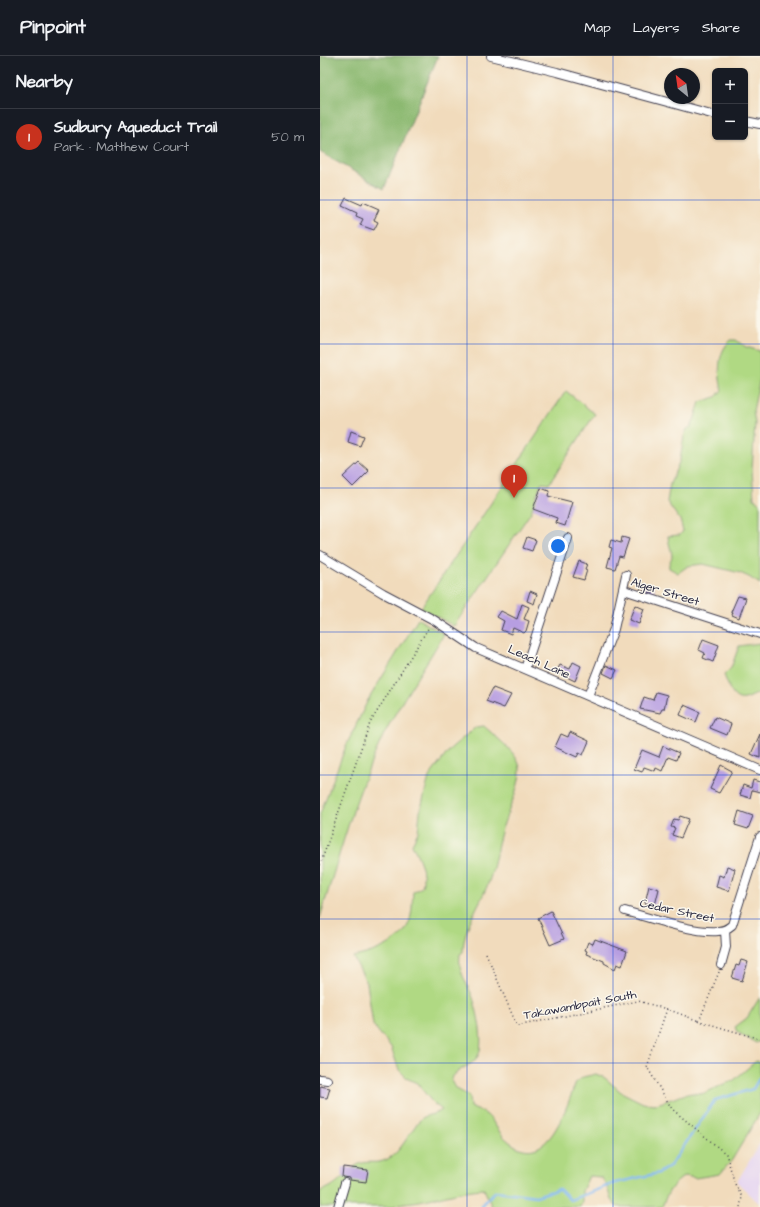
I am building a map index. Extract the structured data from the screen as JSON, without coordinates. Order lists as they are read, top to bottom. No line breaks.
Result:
{"streets":{"street":["Alger Street","Leach Lane","Cedar Street"],"path":["Takawambpait South"]},"crossings":[["Alger Street","Leach Lane"]],"north":"top left","page":{"header":"Pinpoint","nav":["Map","Layers","Share"],"heading":"Nearby","map_buttons":["+","−"],"list":[{"mark":"1","name":"Sudbury Aqueduct Trail","note":"Park · Matthew Court","value":"50 m"}],"pins":"1"}}
